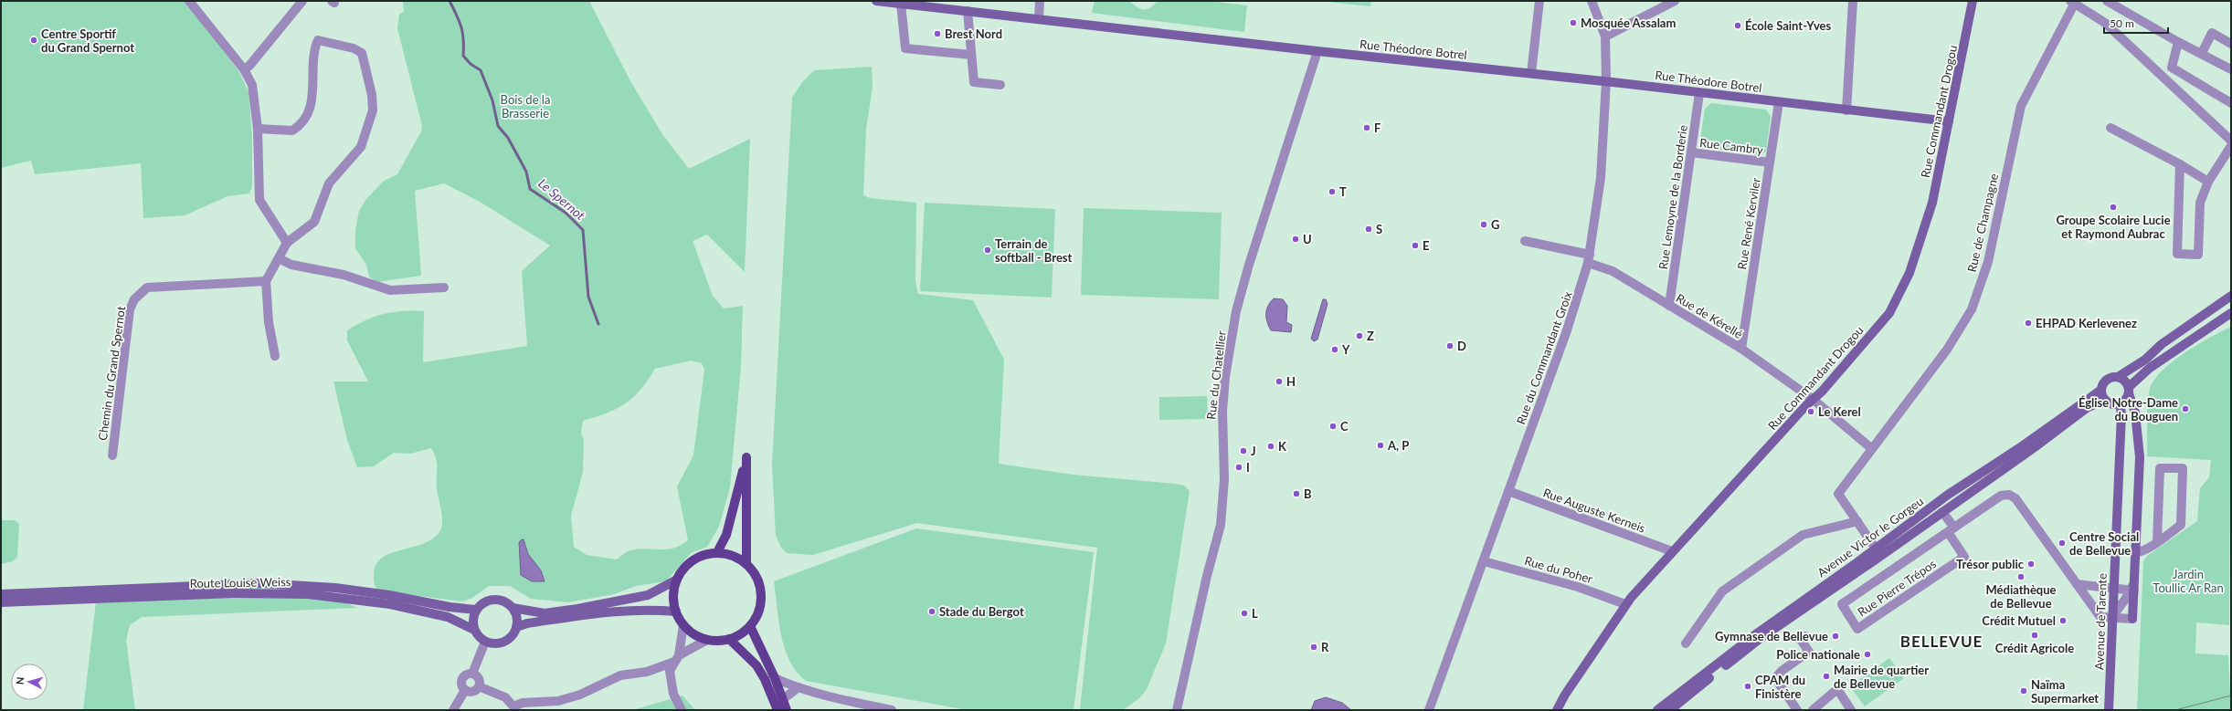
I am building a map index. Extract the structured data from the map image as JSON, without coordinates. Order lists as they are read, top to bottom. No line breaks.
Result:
{"streets":{"main road":["Rue Théodore Botrel","Rue Commandant Drogou","Avenue Victor le Gorgeu","Route Louise Weiss","Avenue de Tarente"],"street":["Rue Cambry","Rue Lemoyne de la Borderie","Rue de Champagne","Rue René Kerviler","Rue de Kérellé","Rue du Commandant Groix","Chemin du Grand Spernot","Rue du Chatellier","Rue Auguste Kerneis","Rue du Poher","Rue Pierre Trépos"]},"crossings":[["Rue Théodore Botrel","Rue Commandant Drogou"],["Rue Théodore Botrel","Rue Lemoyne de la Borderie"],["Rue Théodore Botrel","Rue René Kerviler"],["Rue Théodore Botrel","Rue du Commandant Groix"],["Rue Théodore Botrel","Rue du Chatellier"],["Rue Commandant Drogou","Rue de Kérellé"],["Rue Commandant Drogou","Rue Auguste Kerneis"],["Rue Commandant Drogou","Rue du Poher"],["Rue Cambry","Rue Lemoyne de la Borderie"],["Rue Cambry","Rue René Kerviler"],["Rue Lemoyne de la Borderie","Rue de Kérellé"],["Rue de Champagne","Rue de Kérellé"],["Rue de Champagne","Avenue Victor le Gorgeu"],["Rue René Kerviler","Rue de Kérellé"],["Rue de Kérellé","Rue du Commandant Groix"],["Rue du Commandant Groix","Rue Auguste Kerneis"],["Rue du Commandant Groix","Rue du Poher"],["Avenue Victor le Gorgeu","Rue Pierre Trépos"],["Avenue Victor le Gorgeu","Avenue de Tarente"],["Rue Pierre Trépos","Avenue de Tarente"]],"districts":["BELLEVUE"],"water":["Le Spernot"],"parks":["Bois de la Brasserie","Jardin Toullic Ar Ran"],"places":["Mosquée Assalam","École Saint-Yves","Brest Nord","Centre Sportif du Grand Spernot","F","T","Groupe Scolaire Lucie et Raymond Aubrac","G","S","U","E","Terrain de softball - Brest","EHPAD Kerlevenez","Z","D","Y","H","Église Notre-Dame du Bouguen","Le Kerel","C","A, P","K","J","I","B","Centre Social de Bellevue","Trésor public","Médiathèque de Bellevue","Stade du Bergot","L","Crédit Mutuel","Crédit Agricole","Gymnase de Bellevue","R","Police nationale","Mairie de quartier de Bellevue","CPAM du Finistère","Naïma Supermarket"],"scale_bar":"50 m","north":"left"}
